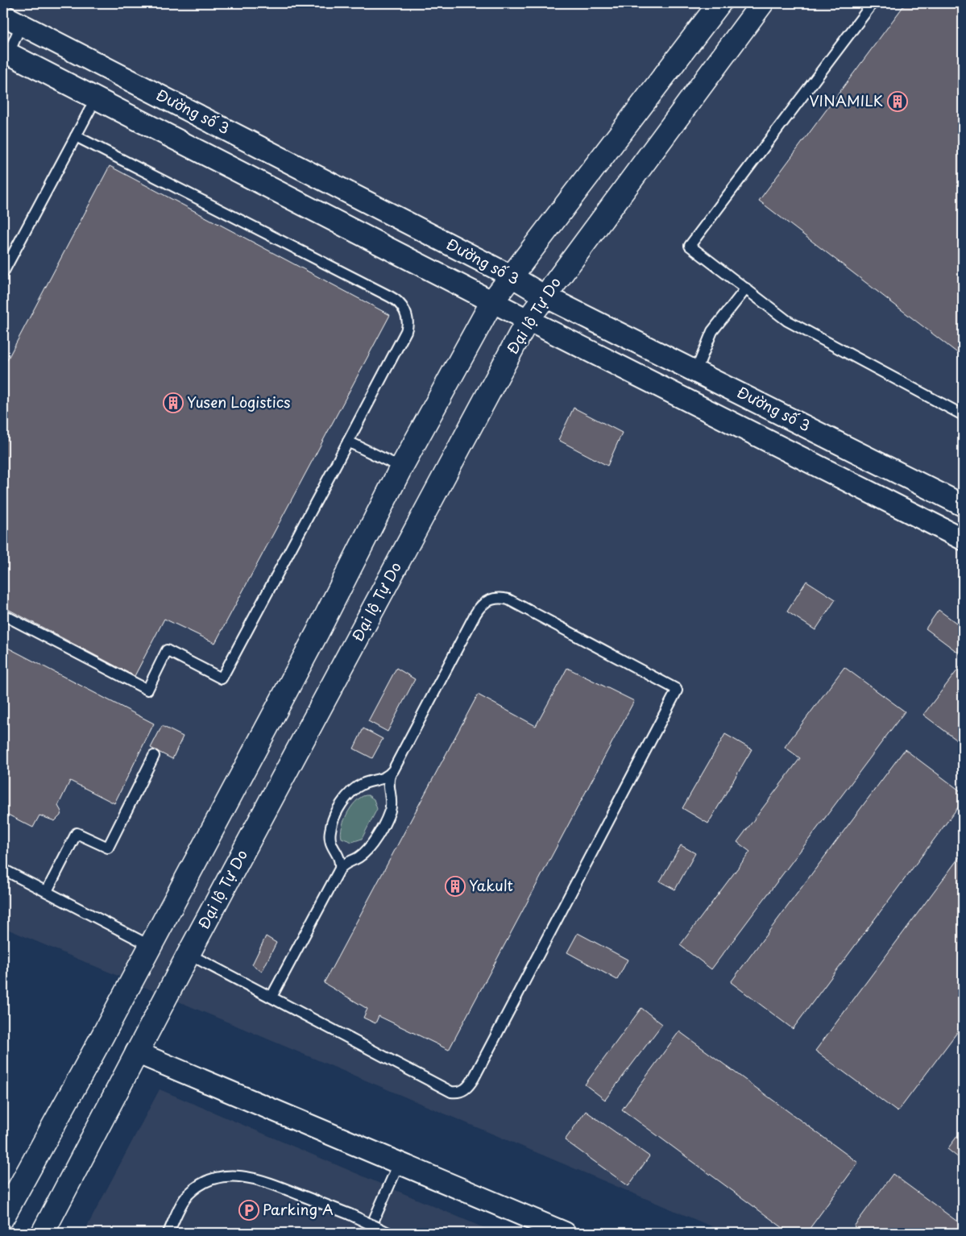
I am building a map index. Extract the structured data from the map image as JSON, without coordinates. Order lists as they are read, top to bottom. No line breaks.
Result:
{"streets":{"street":["Đường số 3","Đại lộ Tự Do"]},"crossings":[["Đường số 3","Đại lộ Tự Do"]],"places":{"building":["VINAMILK","Yusen Logistics","Yakult"],"parking":["Parking A"]}}
